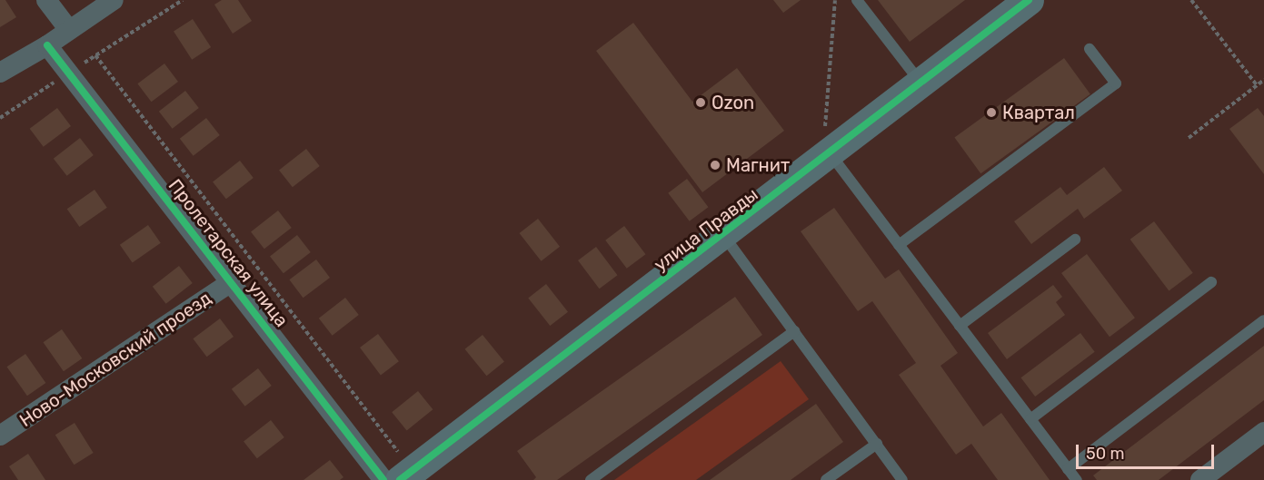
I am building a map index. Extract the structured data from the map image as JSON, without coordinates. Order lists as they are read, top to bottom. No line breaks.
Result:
{"streets":{"street":["улица Правды","Пролетарская улица","Ново-Московский проезд"]},"crossings":[["Пролетарская улица","Ново-Московский проезд"]],"places":["Ozon","Квартал","Магнит"],"scale_bar":"50 m"}
